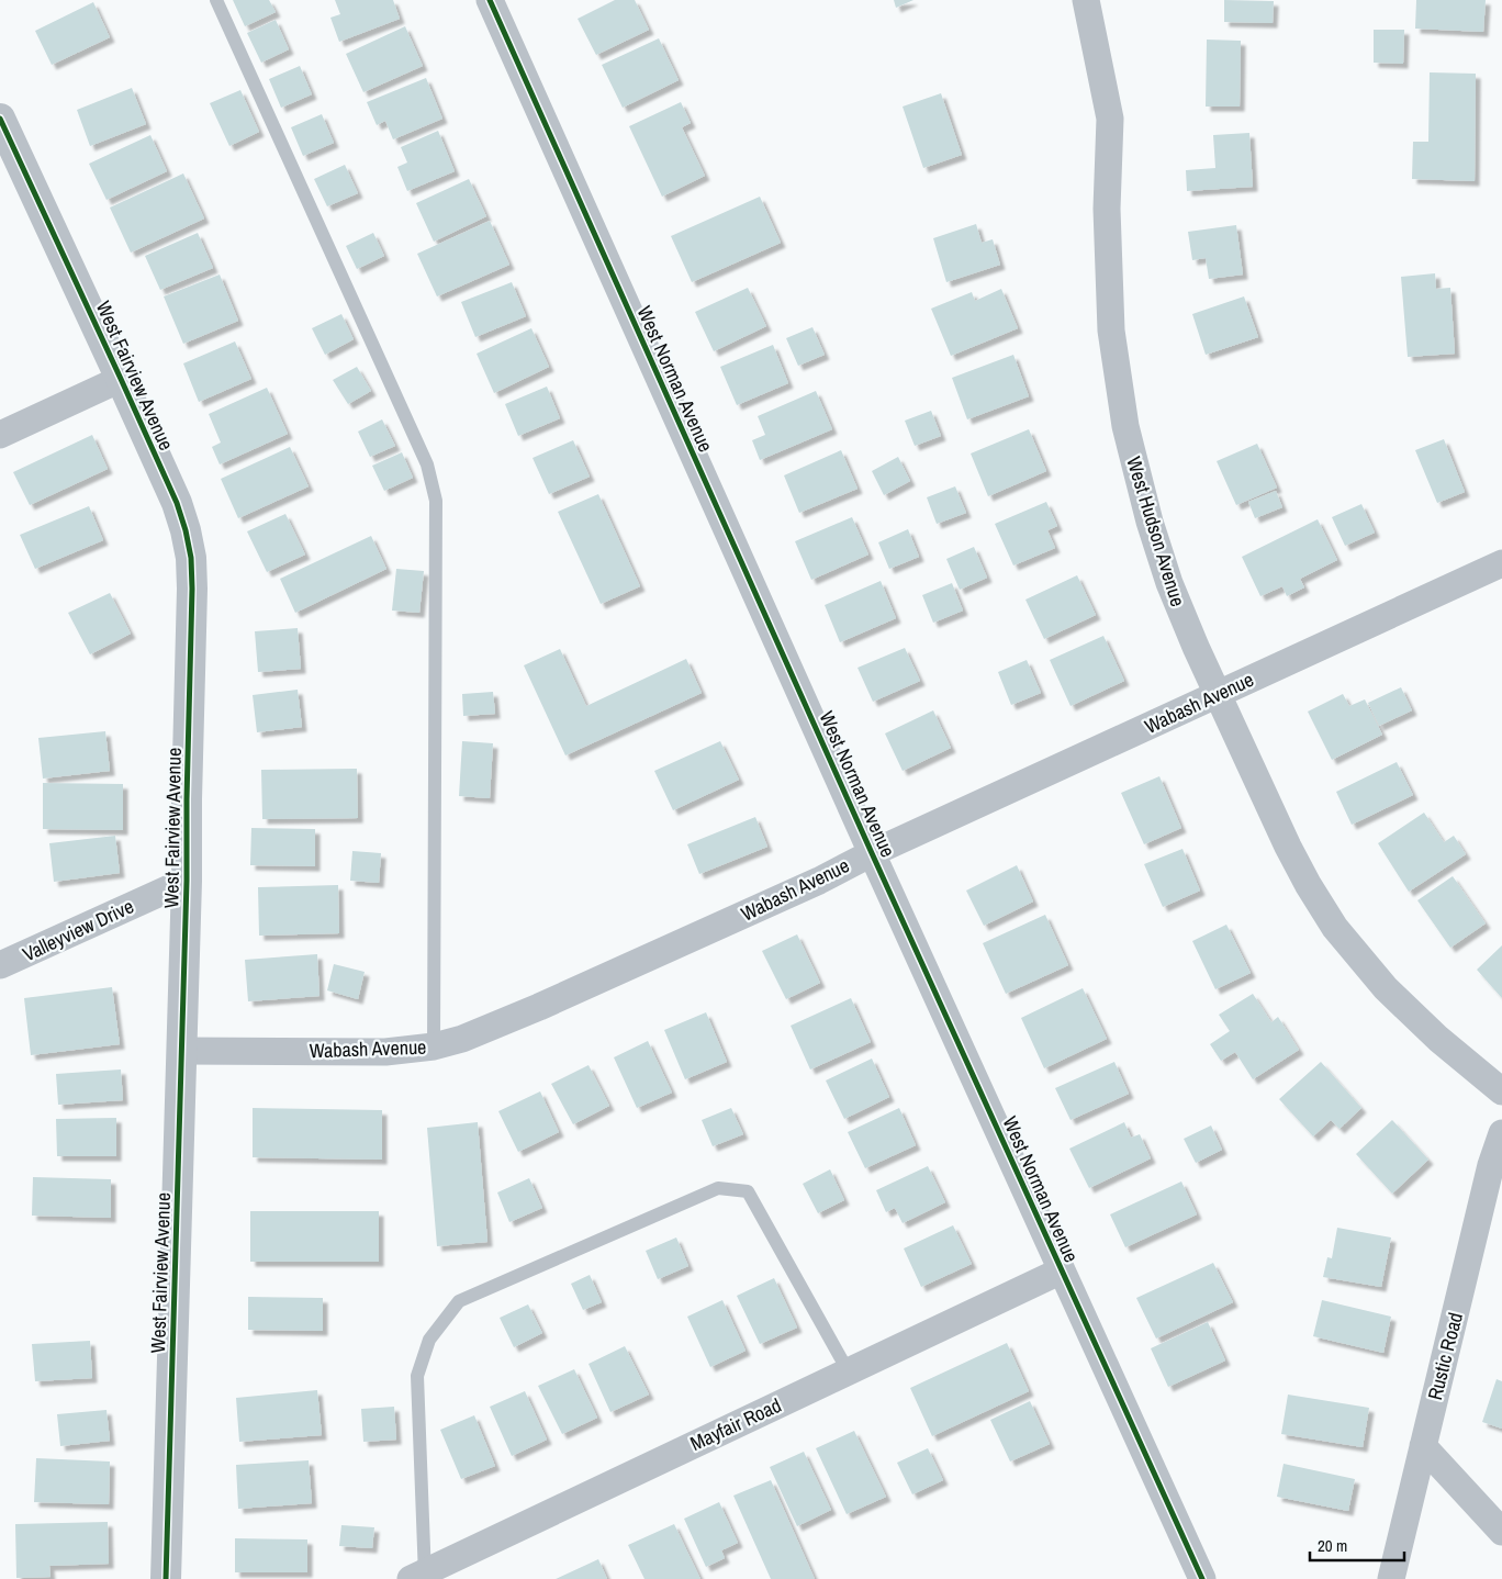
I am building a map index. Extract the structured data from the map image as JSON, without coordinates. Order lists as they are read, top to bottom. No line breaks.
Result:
{"streets":{"street":["West Fairview Avenue","West Norman Avenue","West Hudson Avenue","Wabash Avenue","Valleyview Drive","Rustic Road","Mayfair Road"]},"crossings":[["West Fairview Avenue","Wabash Avenue"],["West Fairview Avenue","Valleyview Drive"],["West Norman Avenue","Wabash Avenue"],["West Norman Avenue","Mayfair Road"],["West Hudson Avenue","Wabash Avenue"]],"scale_bar":"20 m"}
